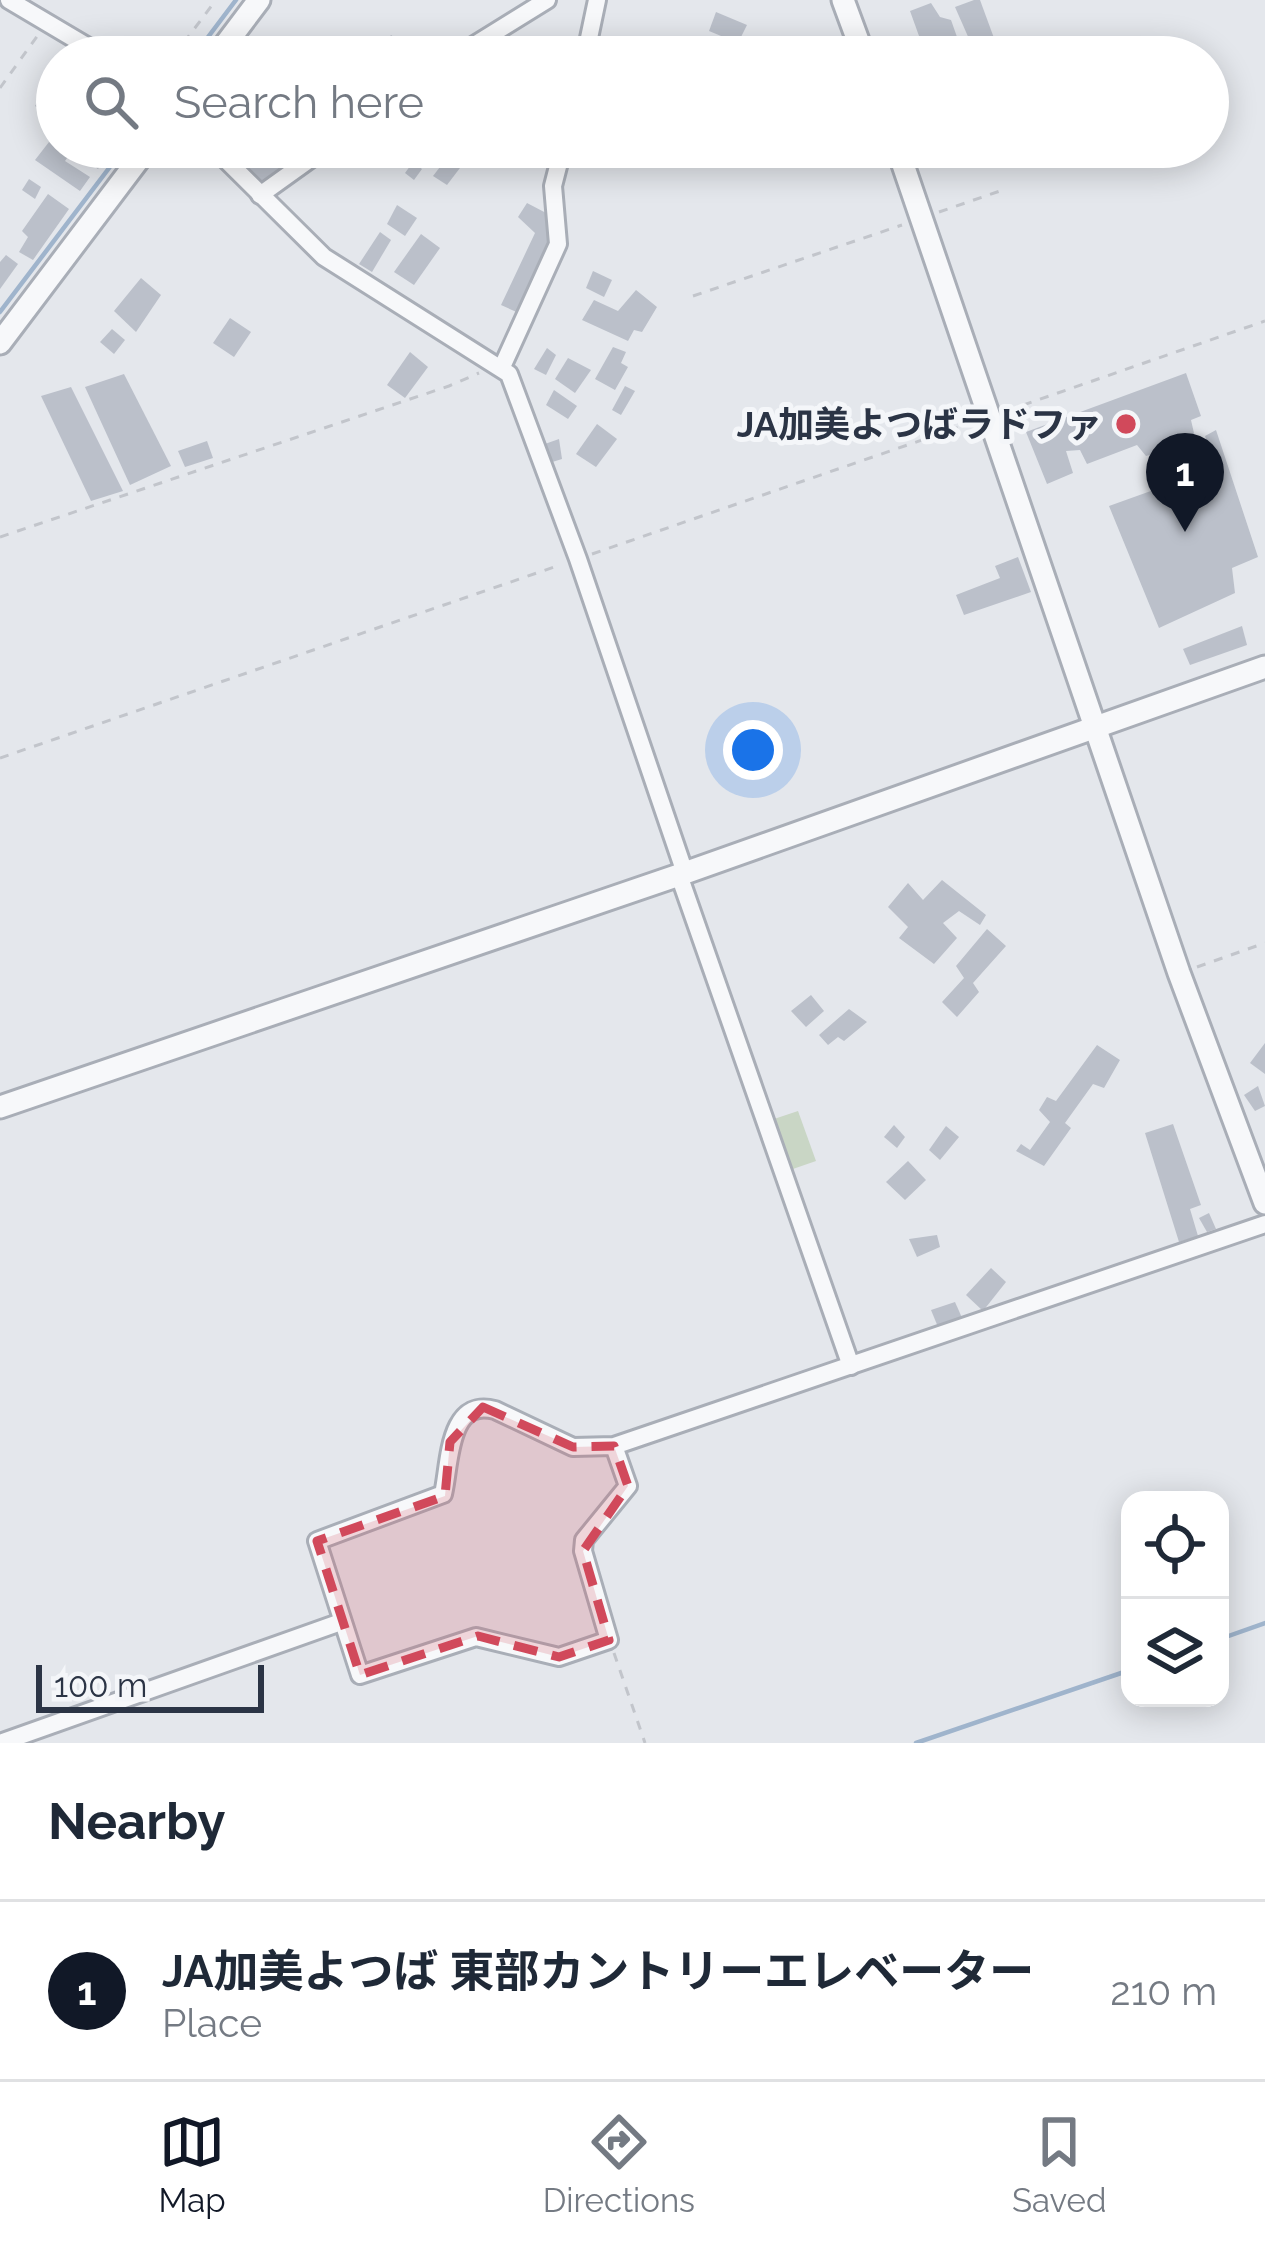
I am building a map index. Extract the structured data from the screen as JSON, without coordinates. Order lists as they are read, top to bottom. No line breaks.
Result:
{"places":["JA加美よつばラドファ"],"scale_bar":"100 m","page":{"search":"Search here","pins":"1","scale":"100 m","heading":"Nearby","list":[{"mark":"1","name":"JA加美よつば 東部カントリーエレベーター","note":"Place","value":"210 m"}],"nav":["Map","Directions","Saved"]}}
